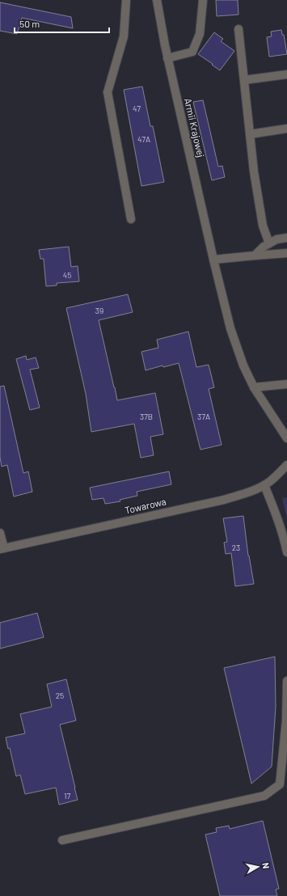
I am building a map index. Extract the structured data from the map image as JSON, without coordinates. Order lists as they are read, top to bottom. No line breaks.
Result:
{"streets":{"street":["Armii Krajowej","Towarowa"]},"house_numbers":["47","47A","45","39","37B","37A","23","25","17"],"scale_bar":"50 m","north":"right"}
